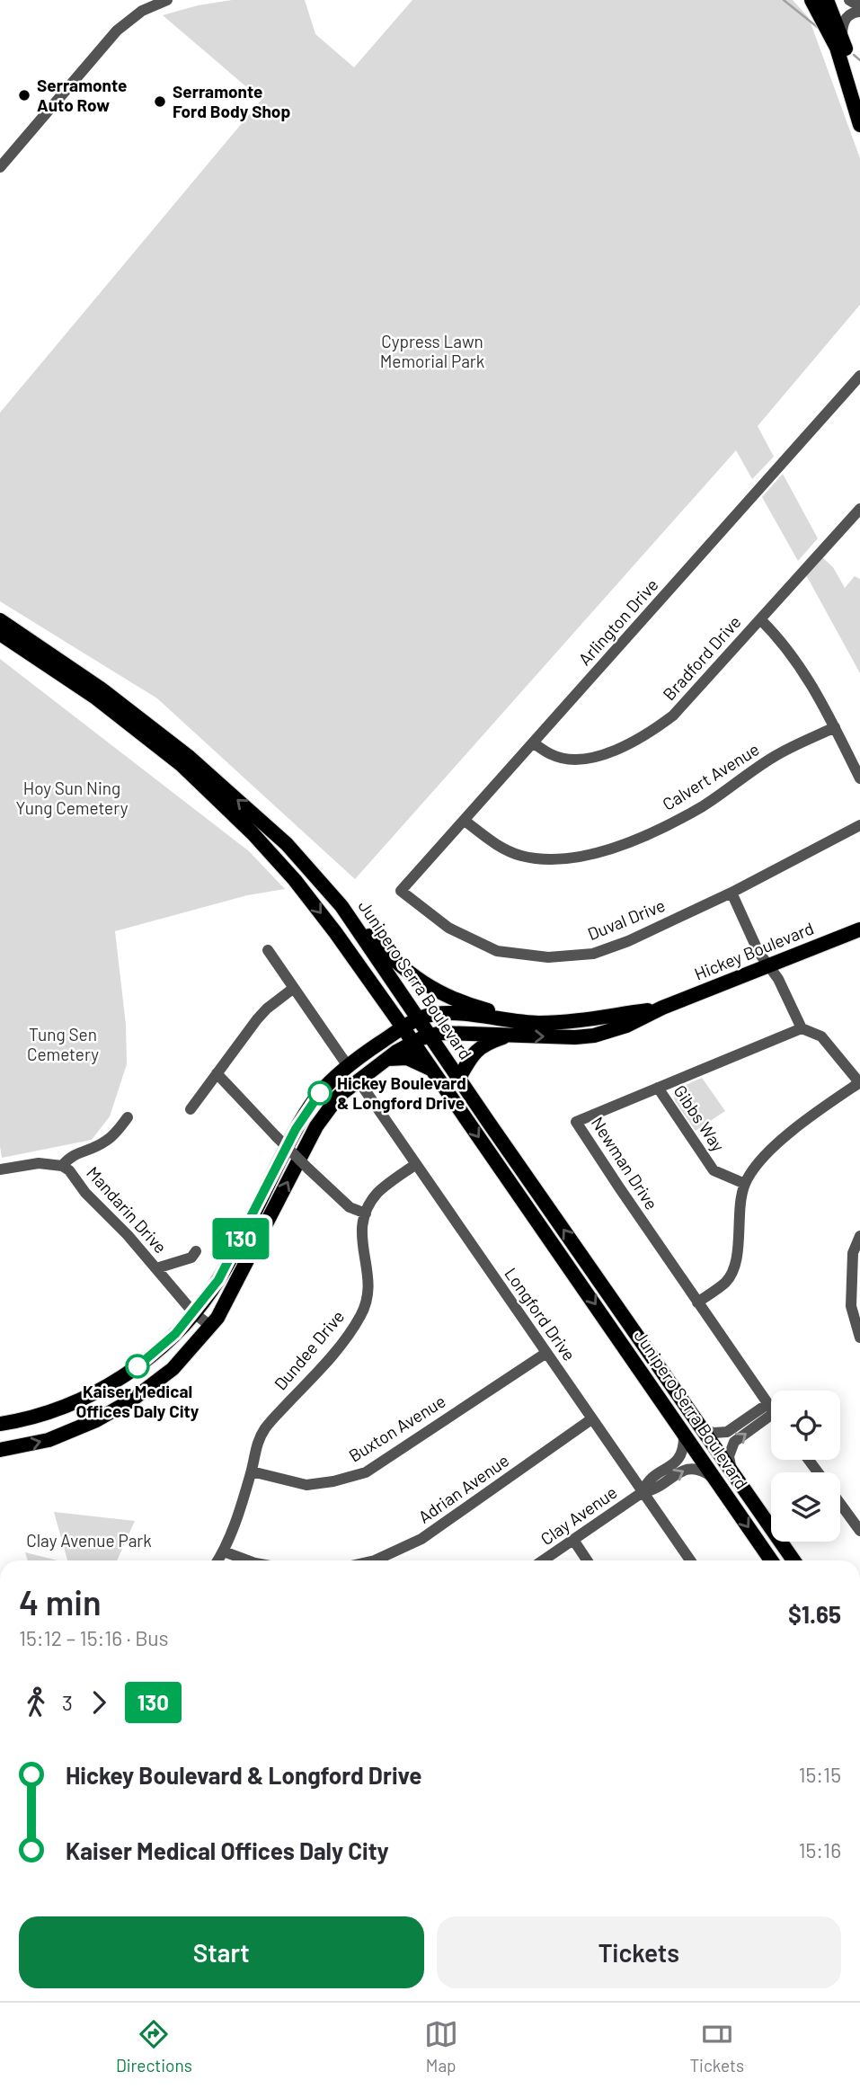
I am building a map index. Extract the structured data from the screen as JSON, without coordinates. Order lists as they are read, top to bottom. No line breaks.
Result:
{"streets":{"main road":["Hickey Boulevard","Junipero Serra Boulevard"],"street":["Arlington Drive","Bradford Drive","Calvert Avenue","Duval Drive","Gibbs Way","Newman Drive","Mandarin Drive","Longford Drive","Dundee Drive","Buxton Avenue","Adrian Avenue","Clay Avenue"]},"crossings":[["Arlington Drive","Bradford Drive"],["Arlington Drive","Calvert Avenue"],["Arlington Drive","Duval Drive"],["Hickey Boulevard","Junipero Serra Boulevard"],["Hickey Boulevard","Mandarin Drive"],["Hickey Boulevard","Longford Drive"],["Junipero Serra Boulevard","Clay Avenue"],["Gibbs Way","Newman Drive"],["Longford Drive","Dundee Drive"],["Longford Drive","Buxton Avenue"],["Longford Drive","Adrian Avenue"],["Longford Drive","Clay Avenue"],["Dundee Drive","Buxton Avenue"]],"parks":["Cypress Lawn Memorial Park","Hoy Sun Ning Yung Cemetery","Tung Sen Cemetery","Clay Avenue Park"],"places":["Serramonte Auto Row","Serramonte Ford Body Shop","Hickey Boulevard & Longford Drive","Kaiser Medical Offices Daly City"],"lines":["bus line 130"],"page":{"on_map":"130","heading":["4 min","15:12 – 15:16 · Bus","$1.65"],"legs":["3","130"],"list":[{"name":"Hickey Boulevard & Longford Drive","value":"15:15"},{"name":"Kaiser Medical Offices Daly City","value":"15:16"}],"buttons":["Start","Tickets"],"tabs":["Directions","Map","Tickets"]}}
